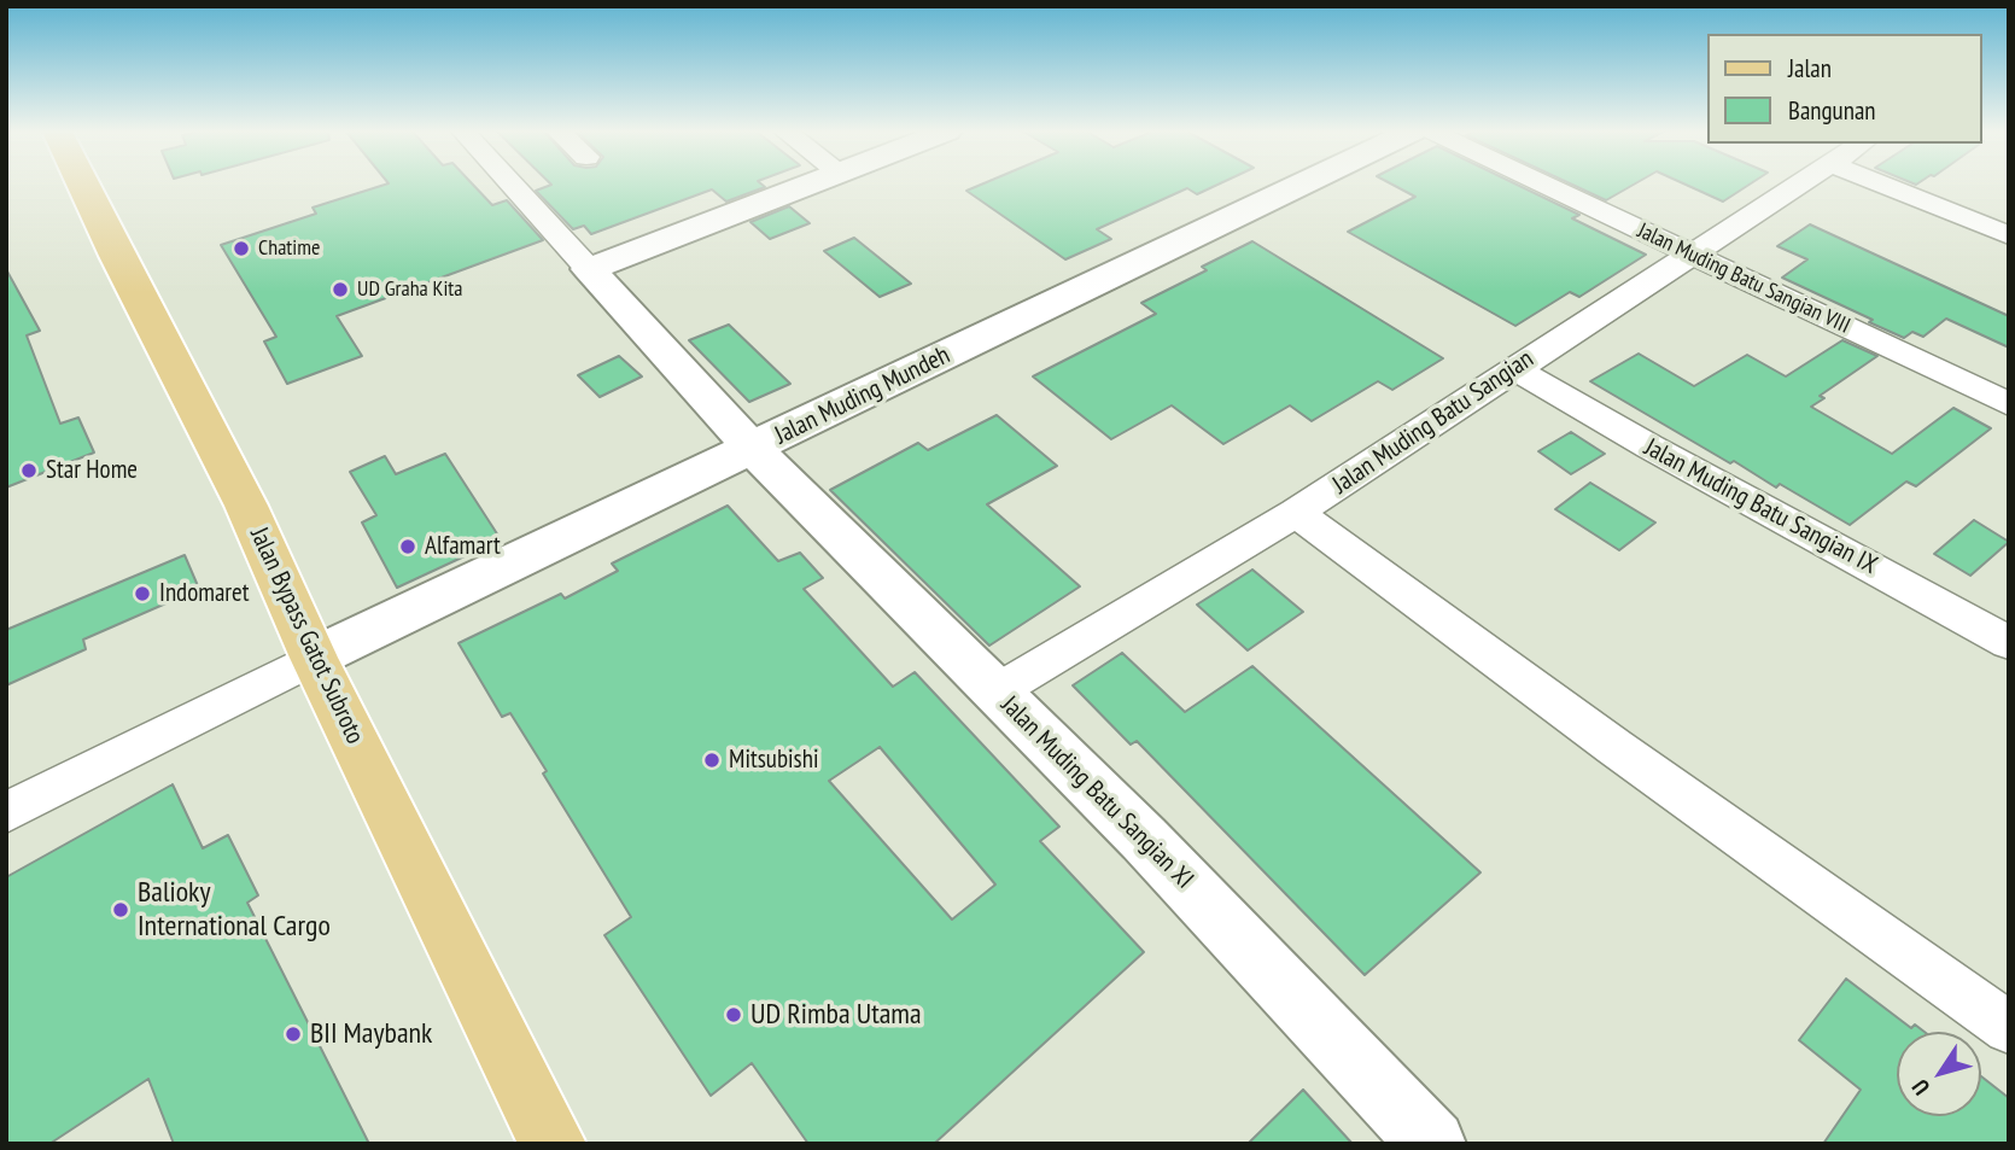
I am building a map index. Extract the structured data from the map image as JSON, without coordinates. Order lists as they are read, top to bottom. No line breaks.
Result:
{"streets":{"main road":["Jalan Bypass Gatot Subroto"],"street":["Jalan Muding Batu Sangian VIII","Jalan Muding Mundeh","Jalan Muding Batu Sangian","Jalan Muding Batu Sangian IX","Jalan Muding Batu Sangian XI"]},"crossings":[["Jalan Muding Batu Sangian VIII","Jalan Muding Batu Sangian"],["Jalan Muding Mundeh","Jalan Bypass Gatot Subroto"],["Jalan Muding Mundeh","Jalan Muding Batu Sangian XI"],["Jalan Muding Batu Sangian","Jalan Muding Batu Sangian IX"],["Jalan Muding Batu Sangian","Jalan Muding Batu Sangian XI"]],"places":["Chatime","UD Graha Kita","Star Home","Alfamart","Indomaret","Mitsubishi","Balioky International Cargo","UD Rimba Utama","BII Maybank"],"legend":["Jalan","Bangunan"],"north":"bottom left"}
